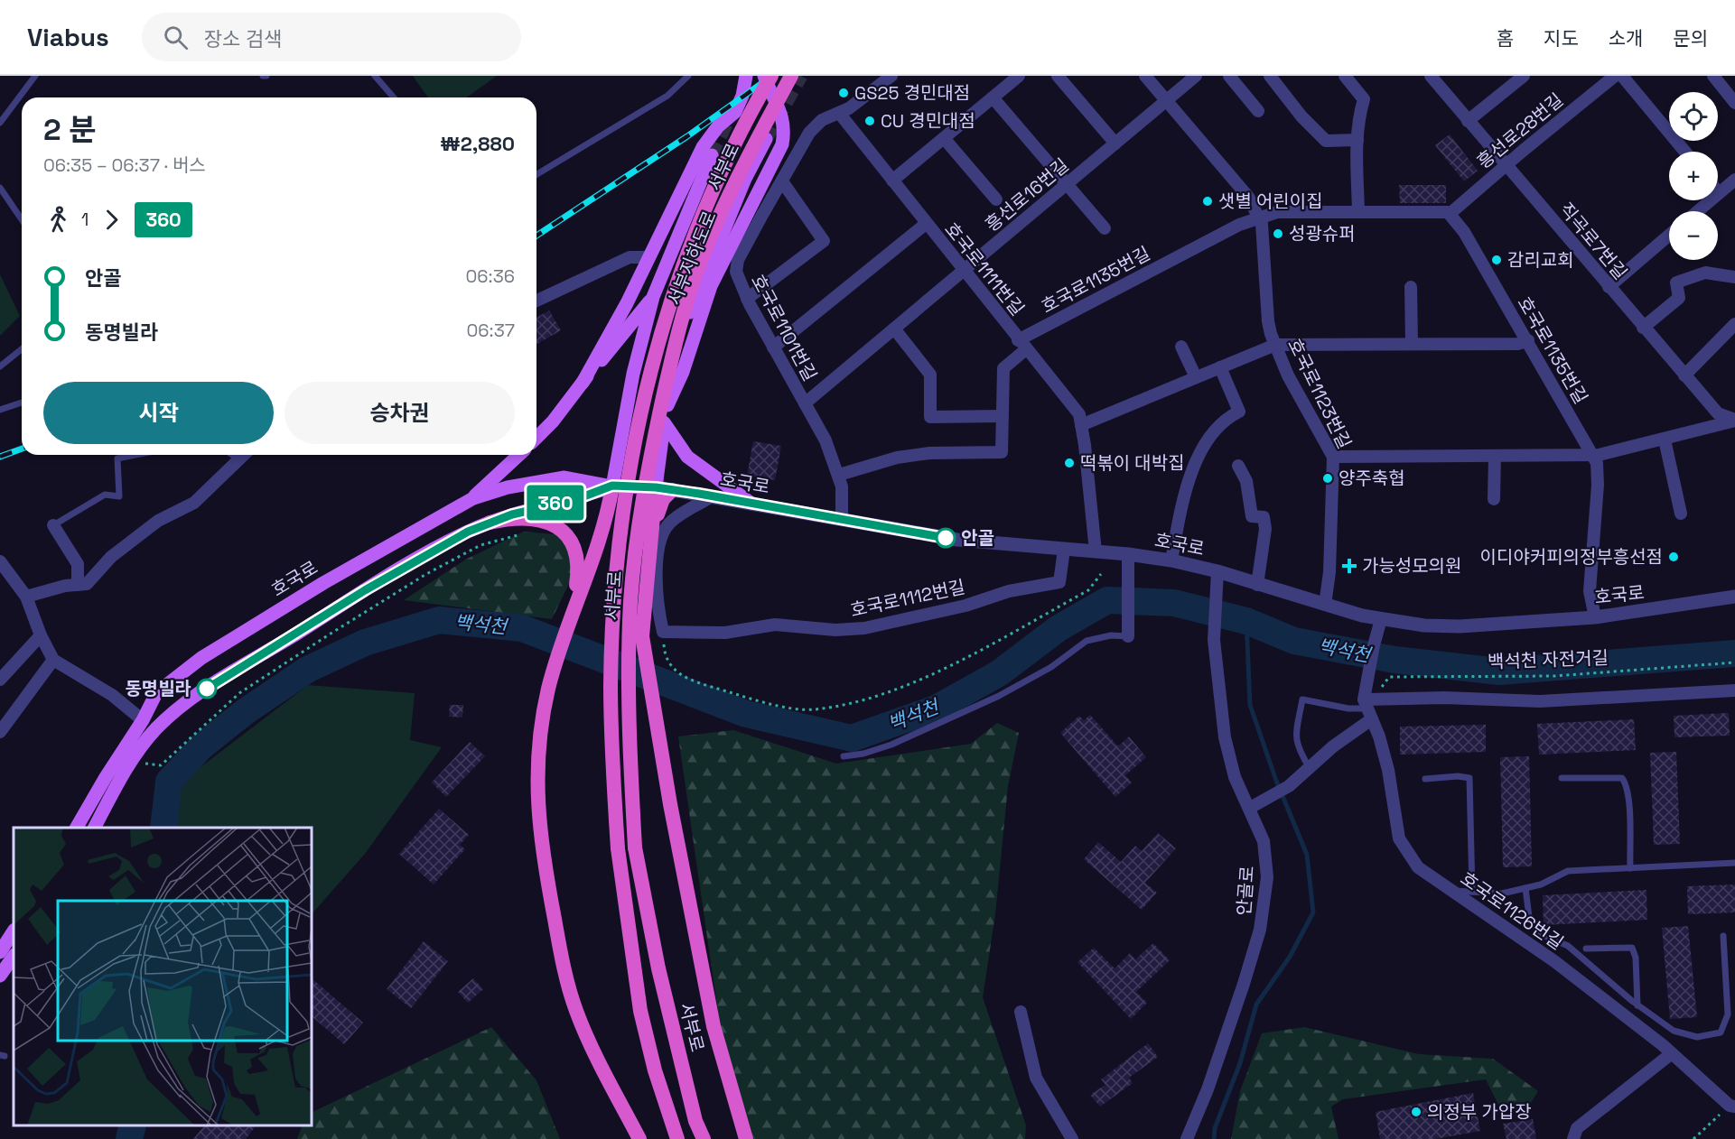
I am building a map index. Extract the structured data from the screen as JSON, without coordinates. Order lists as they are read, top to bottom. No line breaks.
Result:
{"streets":{"highway":["서부로"],"main road":["서부지하도로","호국로"],"street":["흥선로28번길","흥선로16번길","직곡로7번길","호국로1111번길","호국로1135번길","호국로1101번길","호국로1123번길","호국로1112번길","안골로","호국로1126번길"],"path":["백석천 자전거길"]},"crossings":[["흥선로28번길","직곡로7번길"],["흥선로28번길","호국로1135번길"],["흥선로16번길","호국로1111번길"],["흥선로16번길","호국로1101번길"],["흥선로16번길","호국로1123번길"],["호국로1111번길","호국로1135번길"],["호국로1111번길","호국로1101번길"],["호국로1111번길","호국로"],["호국로1135번길","호국로1101번길"],["호국로1135번길","호국로1123번길"],["호국로1135번길","호국로"],["호국로1101번길","호국로"],["호국로1123번길","호국로"],["호국로","호국로1112번길"],["호국로","안골로"],["백석천 자전거길","호국로1126번길"]],"water":["백석천"],"places":{"other":["GS25 경민대점","CU 경민대점","샛별 어린이집","성광슈퍼","감리교회","떡볶이 대박집","양주축협","안골","이디야커피의정부흥선점","동명빌라","의정부 가압장"],"health":["가능성모의원"]},"lines":["bus line 360"],"page":{"header":"Viabus","search":"장소 검색","nav":["홈","지도","소개","문의"],"on_map":"360","map_buttons":["+","−"],"heading":["2 분","06:35 – 06:37 · 버스","₩2,880"],"legs":["1","360"],"list":[{"name":"안골","value":"06:36"},{"name":"동명빌라","value":"06:37"}],"buttons":["시작","승차권"]}}
